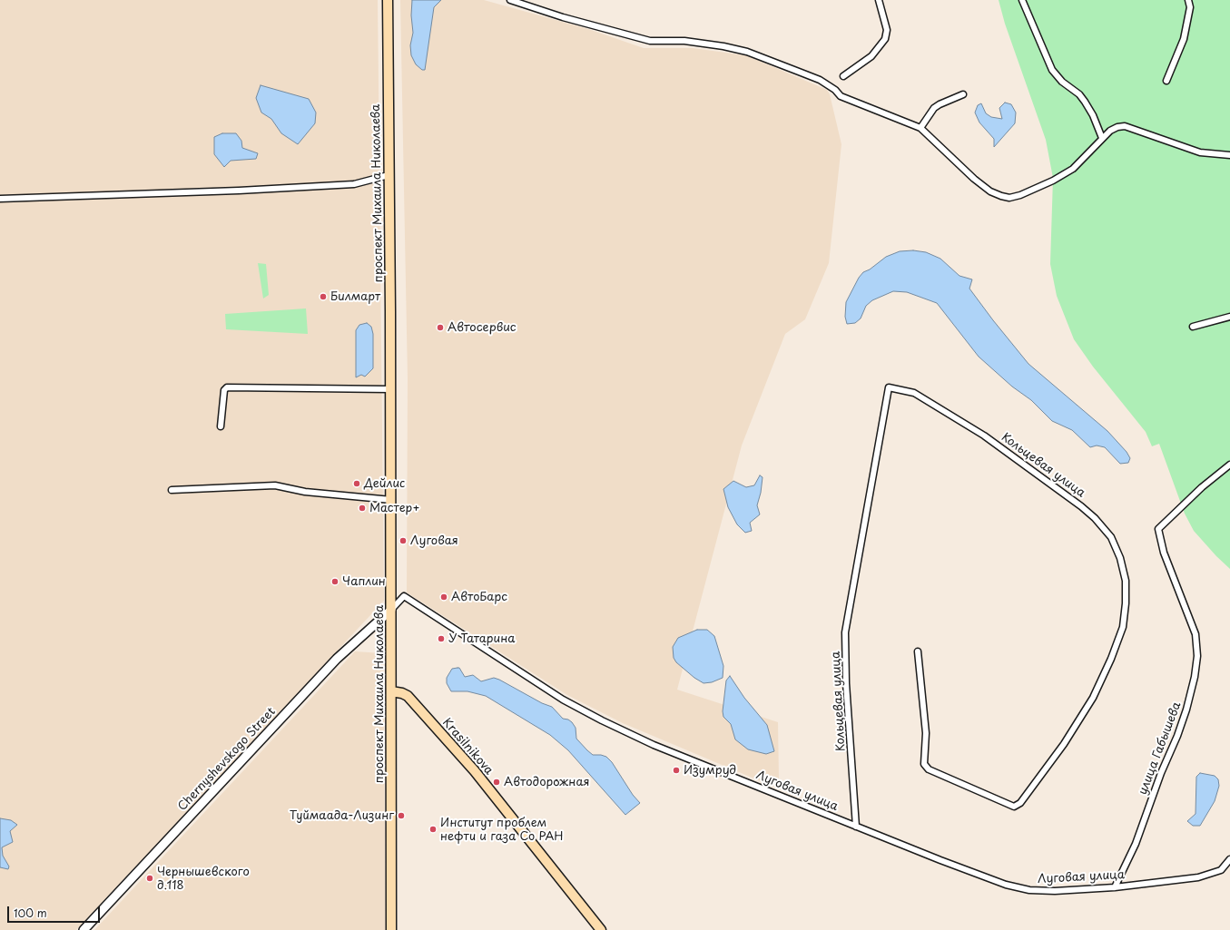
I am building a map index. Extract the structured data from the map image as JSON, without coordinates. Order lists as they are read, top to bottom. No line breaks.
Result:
{"streets":{"main road":["проспект Михаила Николаева","Krasilnikova","Chernyshevskogo Street"],"street":["Кольцевая улица","улица Габышева","Луговая улица"]},"crossings":[["проспект Михаила Николаева","Krasilnikova"],["проспект Михаила Николаева","Chernyshevskogo Street"],["проспект Михаила Николаева","Луговая улица"],["Кольцевая улица","Луговая улица"],["улица Габышева","Луговая улица"],["Chernyshevskogo Street","Луговая улица"]],"places":["Билмарт","Автосервис","Дейлис","Мастер+","Луговая","Чаплин","АвтоБарс","У Татарина","Изумруд","Автодорожная","Туймаада-Лизинг","Институт проблем нефти и газа Со РАН","Чернышевского д.118"],"scale_bar":"100 m"}
